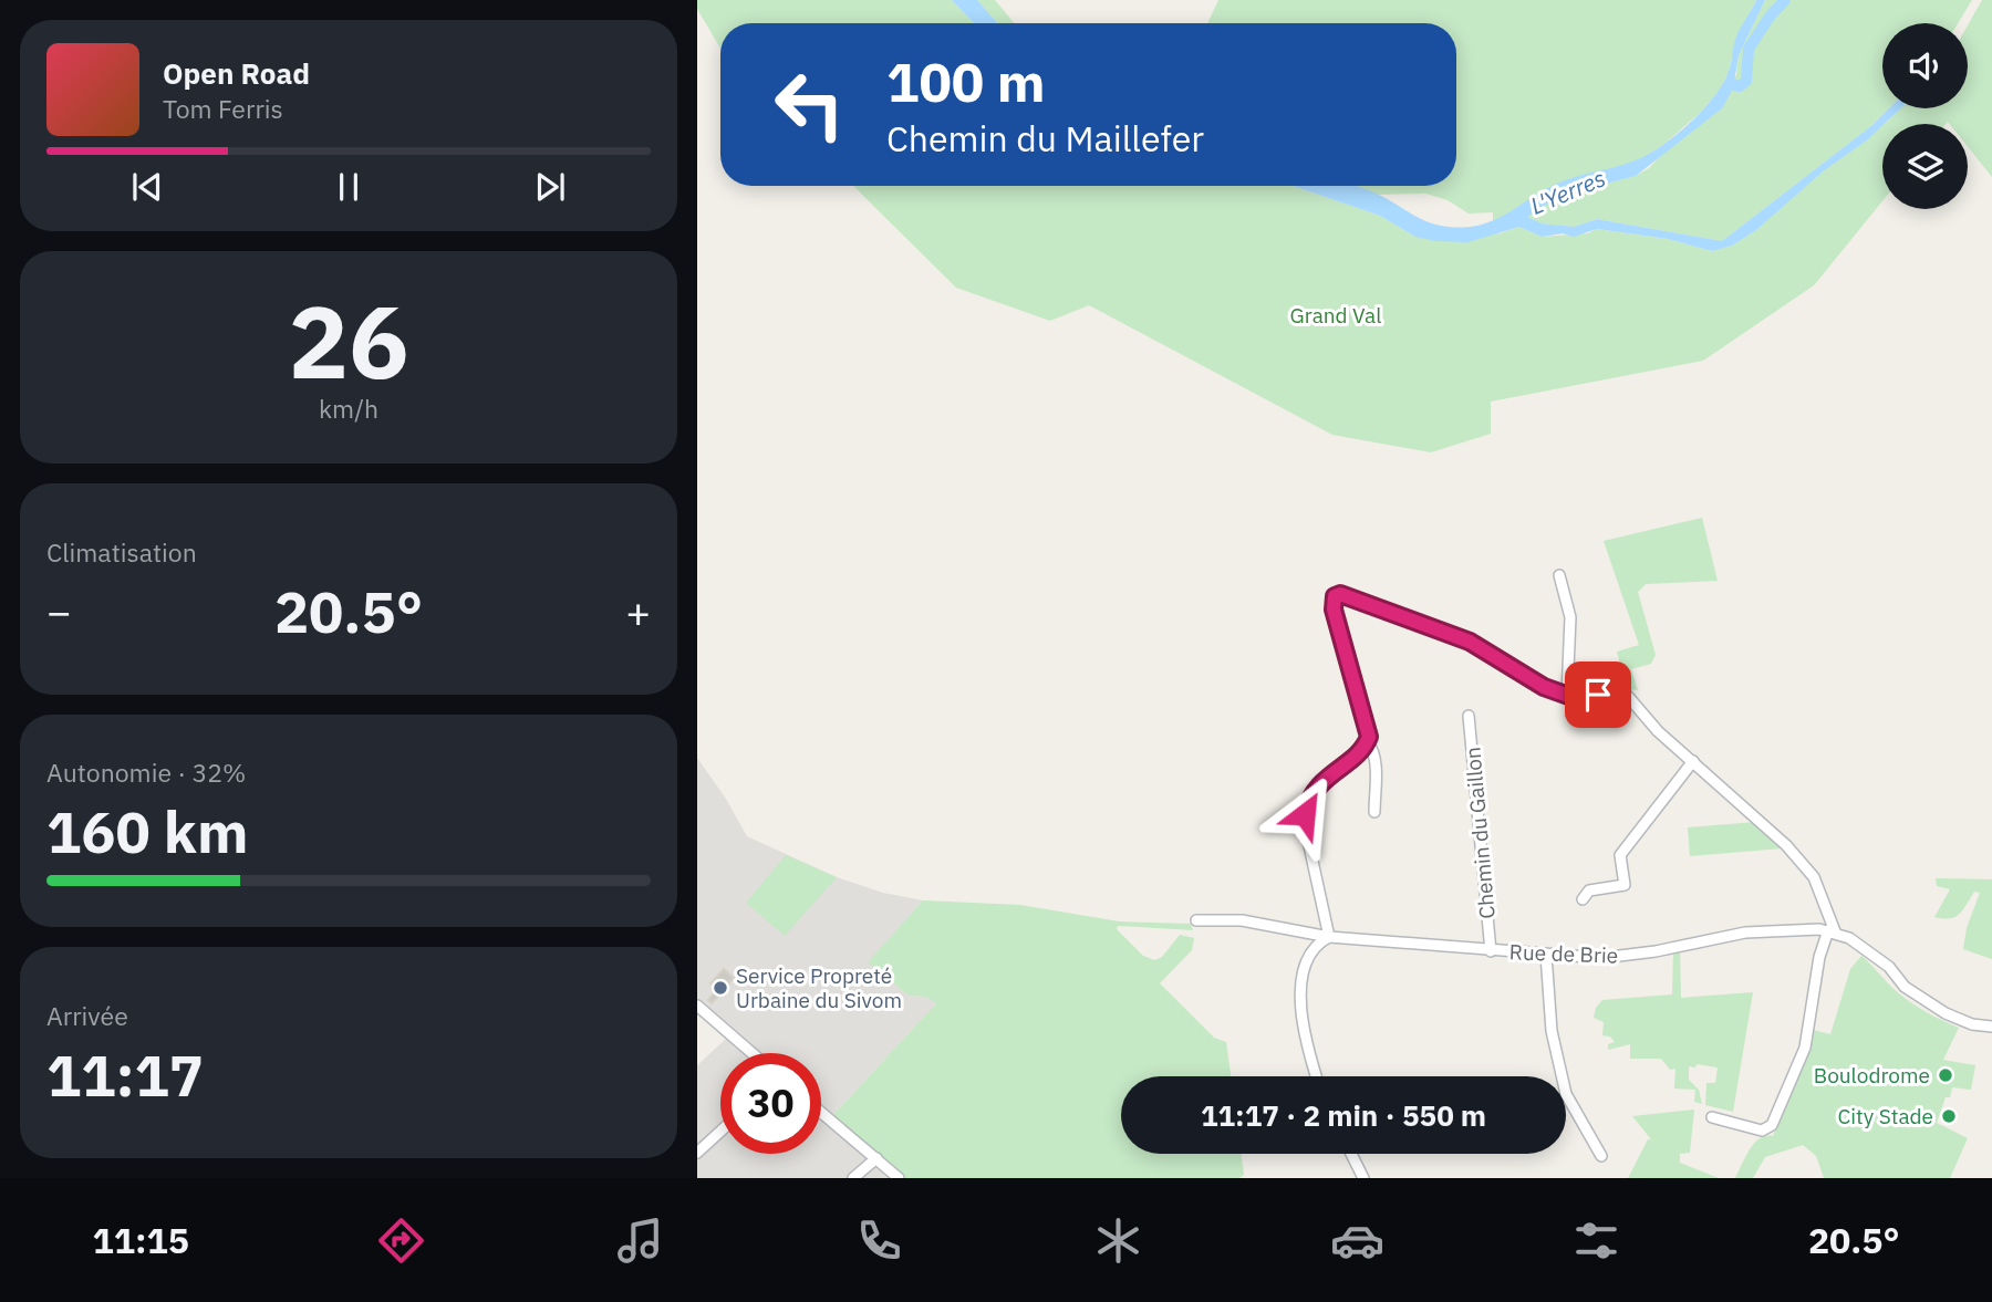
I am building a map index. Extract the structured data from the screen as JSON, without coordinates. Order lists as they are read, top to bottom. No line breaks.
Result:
{"streets":{"street":["Chemin du Gaillon","Rue de Brie"]},"crossings":[["Chemin du Gaillon","Rue de Brie"]],"water":["L'Yerres"],"parks":["Grand Val"],"places":["Service Propreté Urbaine du Sivom","Boulodrome","City Stade"],"page":{"turn":["100 m","Chemin du Maillefer"],"song":["Open Road","Tom Ferris"],"tile":[["26","km/h"],"Climatisation",["Autonomie · 32%","160 km"],["Arrivée","11:17"]],"heat":["−","20.5°","+"],"limit":"30","trip":"11:17 · 2 min · 550 m","tabs":["11:15","20.5°"]}}
